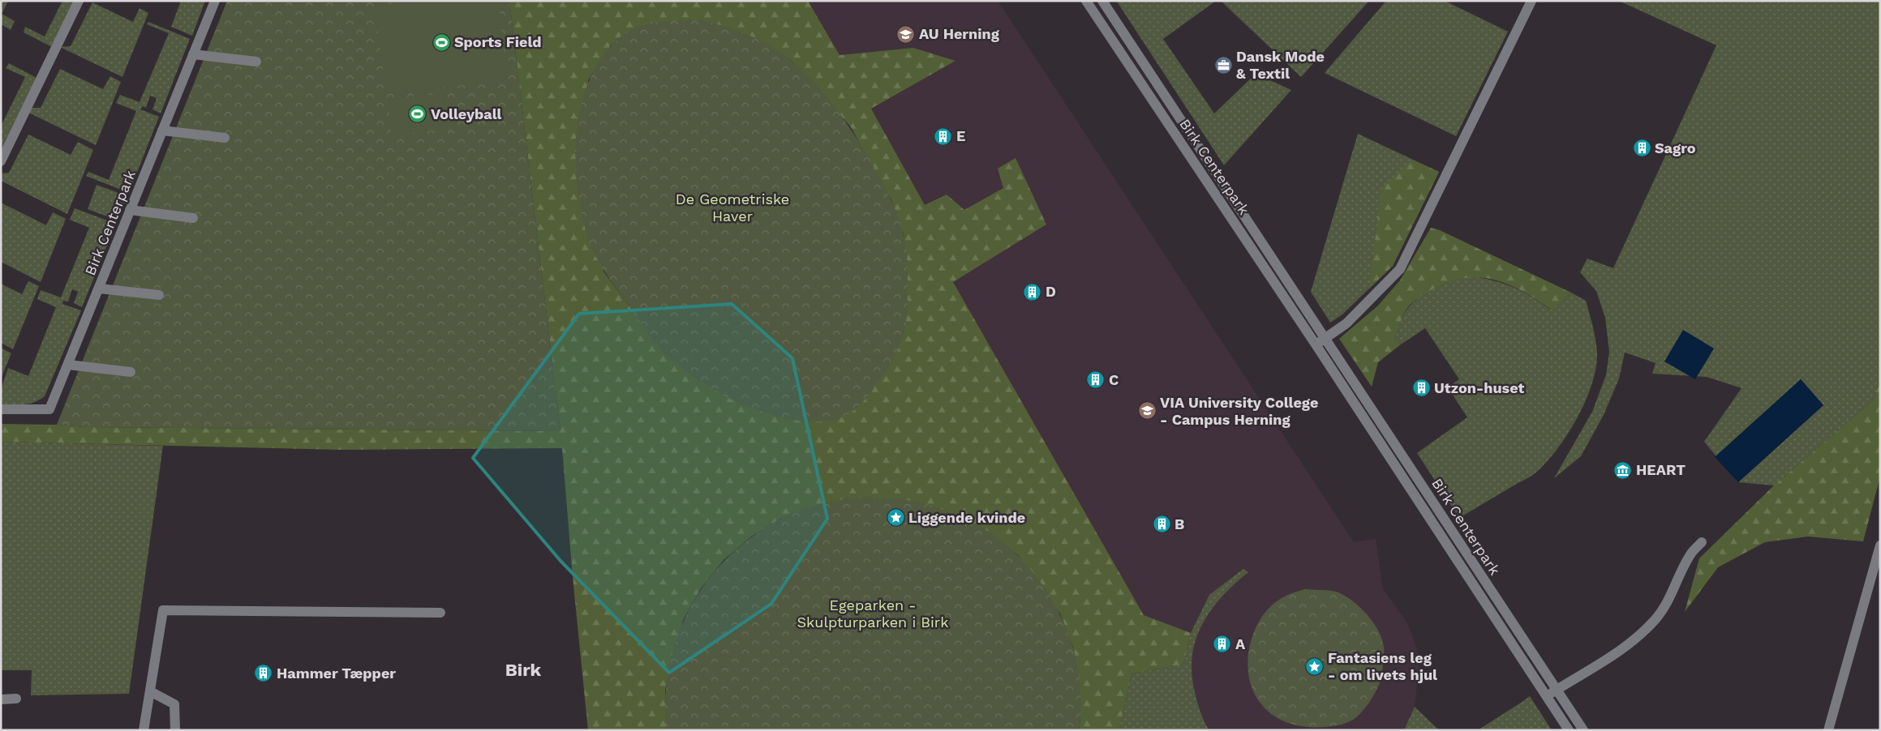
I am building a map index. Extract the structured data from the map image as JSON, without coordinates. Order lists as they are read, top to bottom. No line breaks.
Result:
{"streets":{"street":["Birk Centerpark"]},"districts":["Birk"],"parks":["De Geometriske Haver","Egeparken - Skulpturparken i Birk"],"places":{"school or university":["AU Herning","VIA University College - Campus Herning"],"sports":["Sports Field","Volleyball"],"office":["Dansk Mode & Textil"],"building":["E","Sagro","D","C","Utzon-huset","B","A","Hammer Tæpper"],"museum":["HEART"],"place":["Liggende kvinde","Fantasiens leg - om livets hjul"]}}
